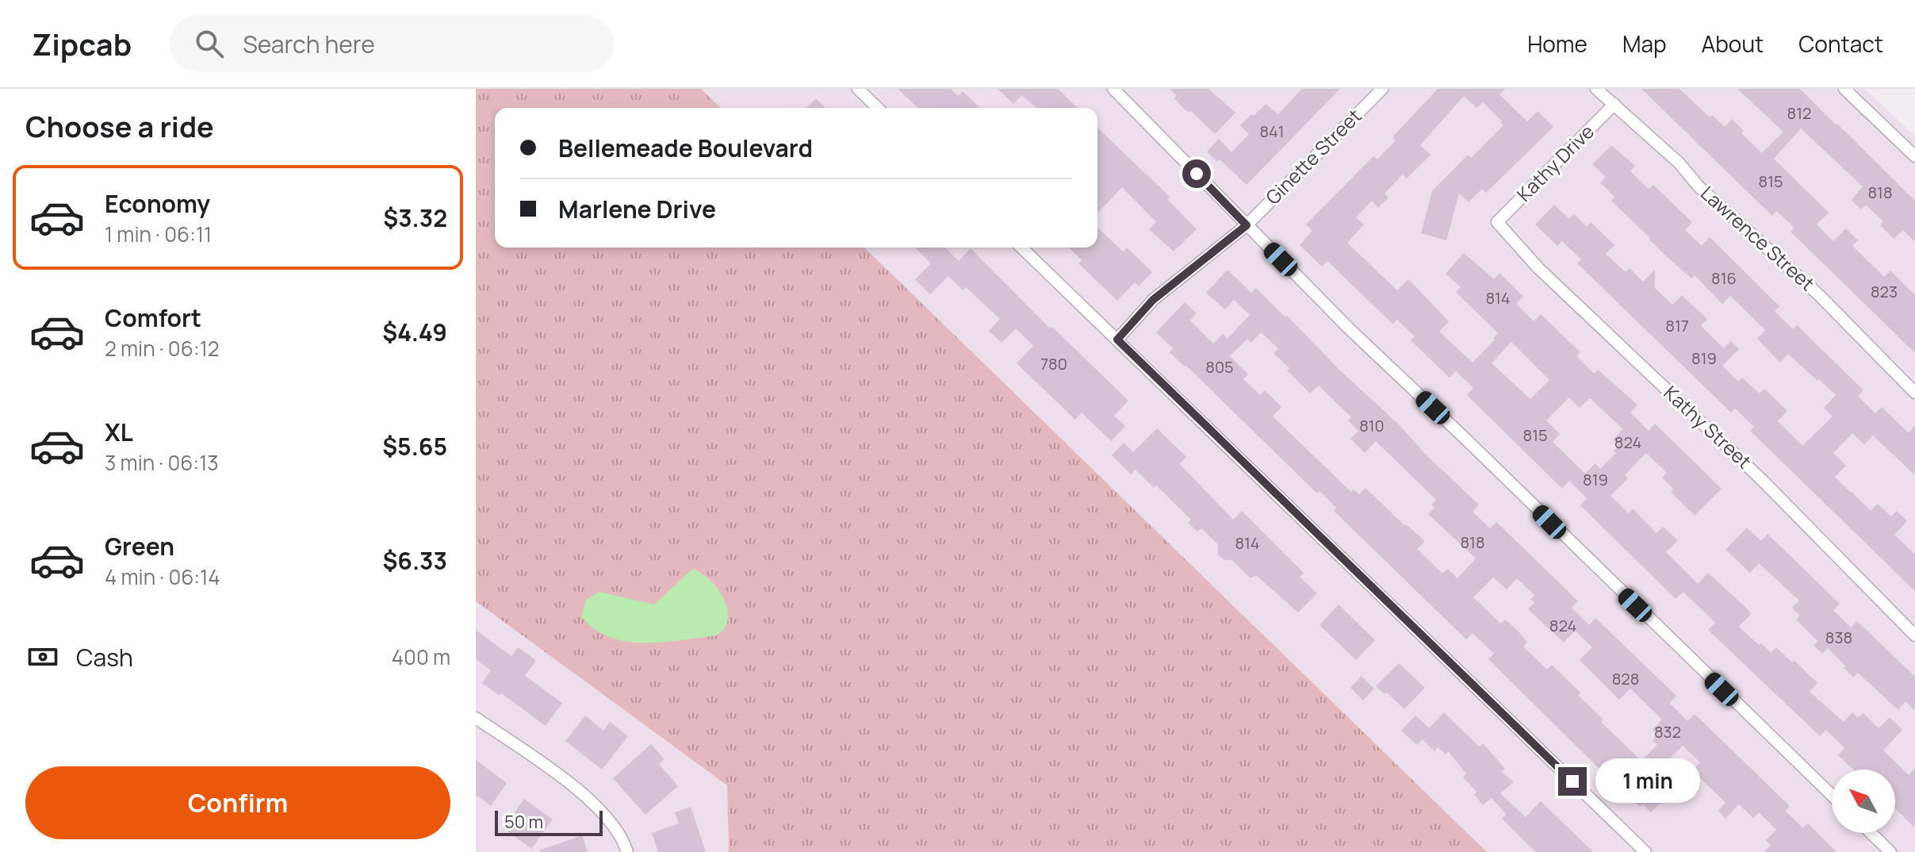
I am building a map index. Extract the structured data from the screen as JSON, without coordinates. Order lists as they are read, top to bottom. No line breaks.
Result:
{"streets":{"street":["Ginette Street","Kathy Drive","Lawrence Street","Kathy Street"]},"crossings":[["Kathy Drive","Lawrence Street"],["Kathy Drive","Kathy Street"]],"house_numbers":["812","841","815","818","816","823","814","817","819","780","805","810","815","824","819","818","814","824","838","828","832"],"scale_bar":"50 m","north":"top left","page":{"header":"Zipcab","search":"Search here","nav":["Home","Map","About","Contact"],"heading":"Choose a ride","banner":["Bellemeade Boulevard","Marlene Drive"],"list":[{"name":"Economy","note":"1 min · 06:11","value":"$3.32"},{"name":"Comfort","note":"2 min · 06:12","value":"$4.49"},{"name":"XL","note":"3 min · 06:13","value":"$5.65"},{"name":"Green","note":"4 min · 06:14","value":"$6.33"}],"pay":["Cash","400 m"],"buttons":"Confirm","bubble":"1 min","scale":"50 m"}}
